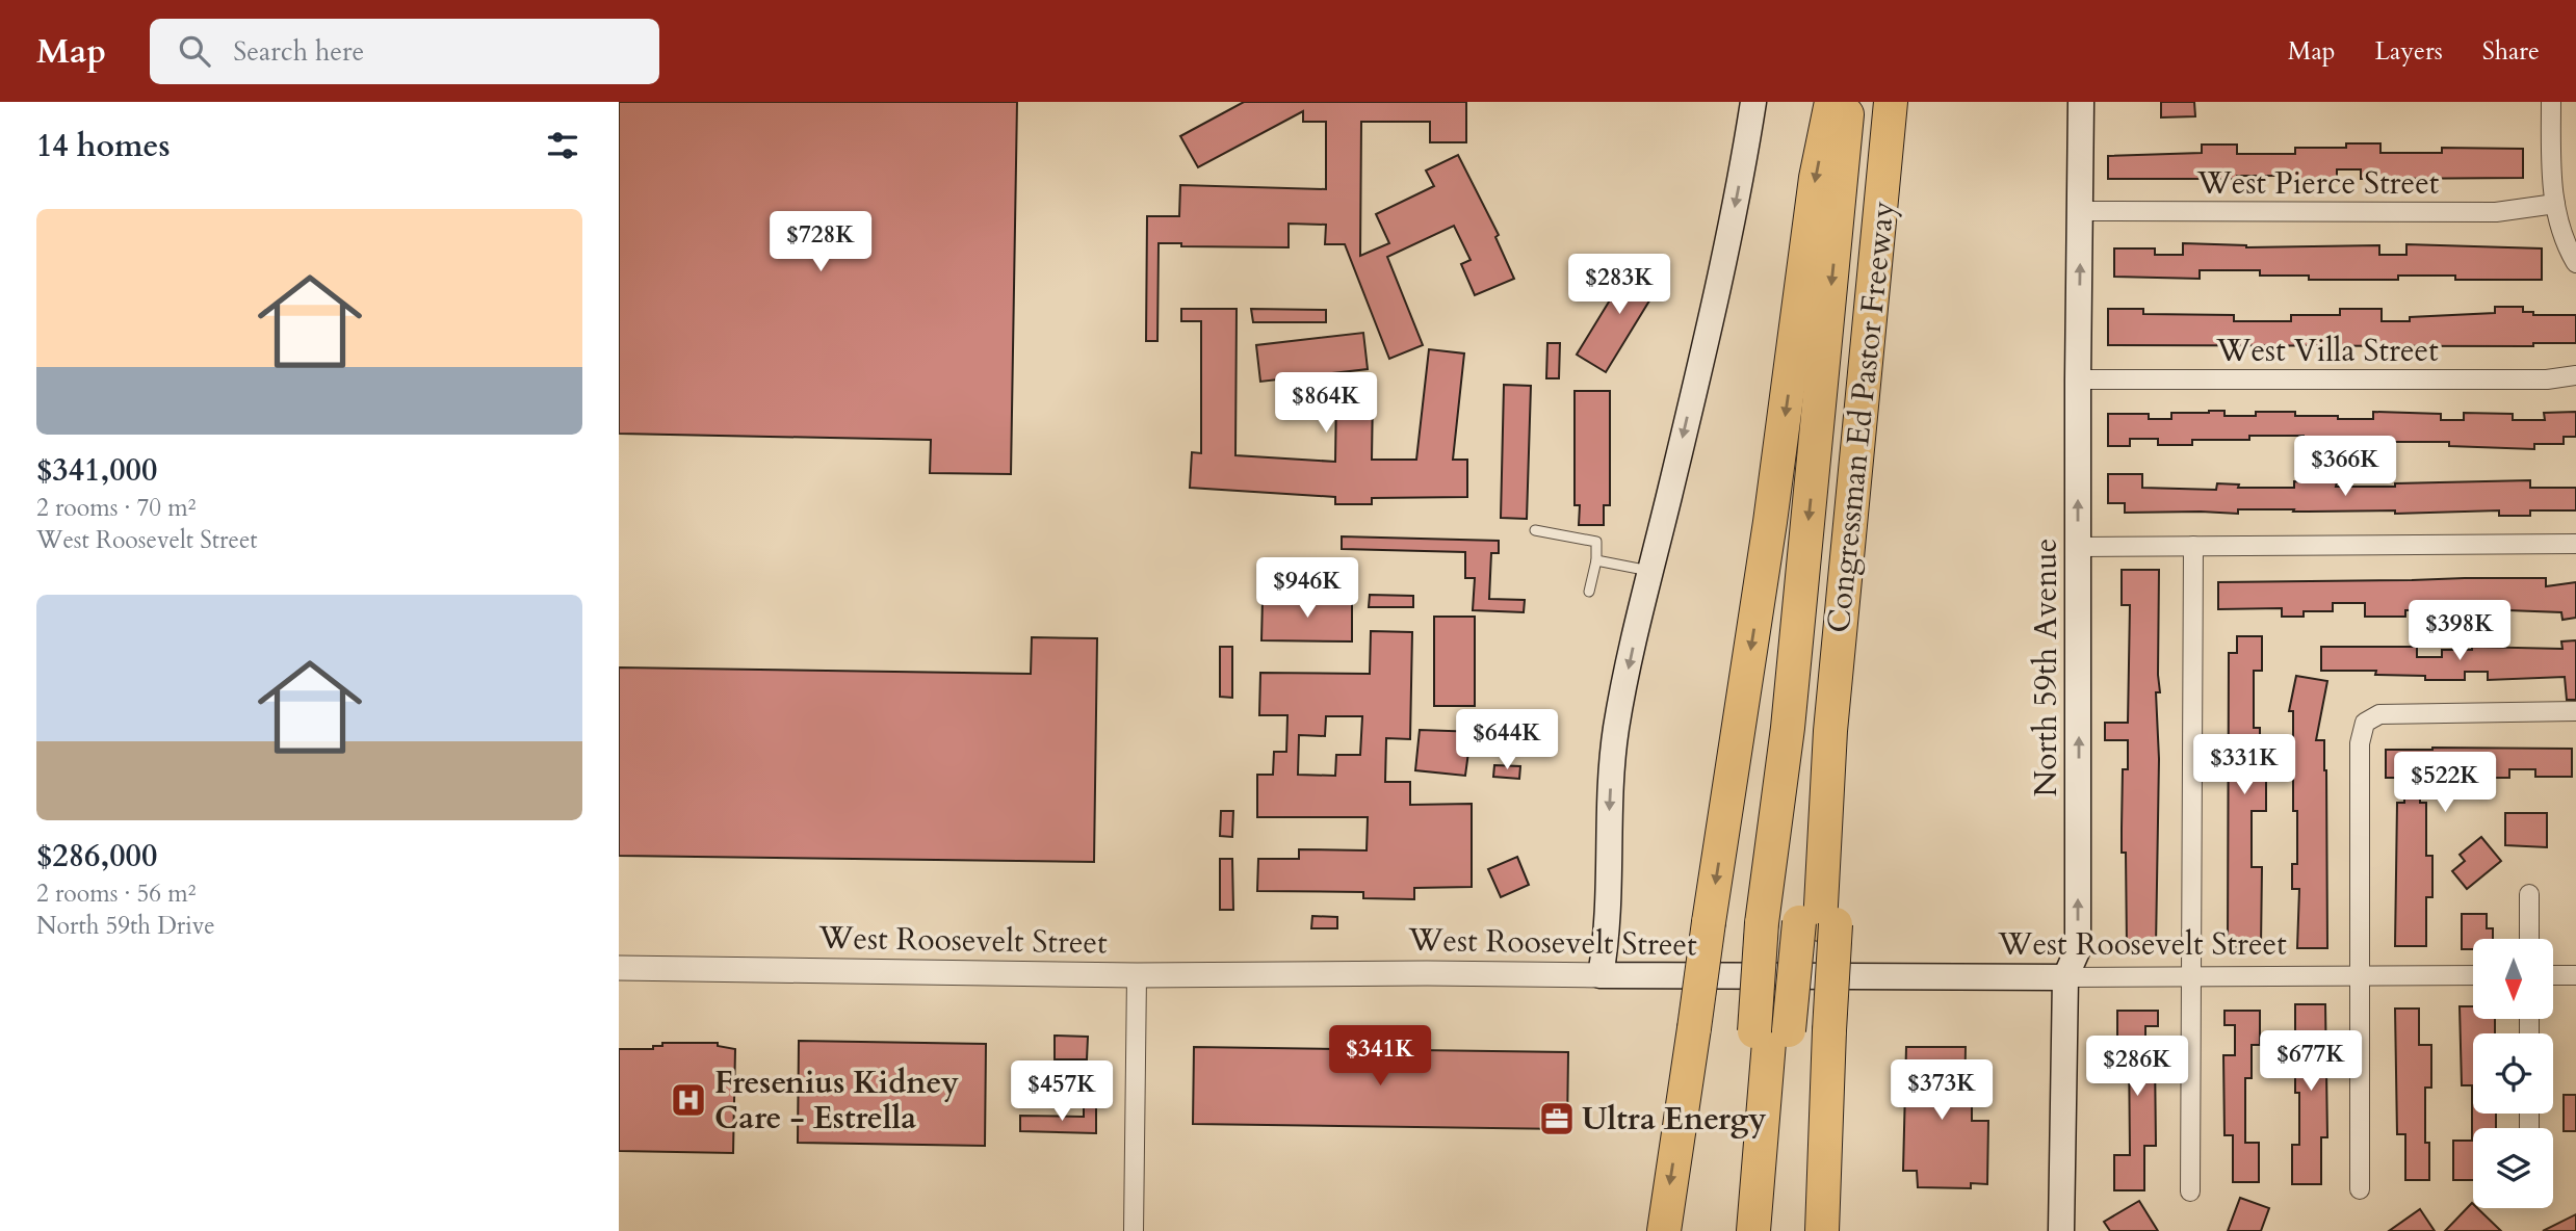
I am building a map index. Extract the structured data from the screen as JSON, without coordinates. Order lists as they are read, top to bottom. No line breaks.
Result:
{"streets":{"highway":["Congressman Ed Pastor Freeway"],"main road":["North 59th Avenue","West Roosevelt Street"],"street":["West Pierce Street","West Villa Street"]},"crossings":[["West Pierce Street","North 59th Avenue"],["West Villa Street","North 59th Avenue"],["North 59th Avenue","West Roosevelt Street"]],"one_way":["North 59th Avenue"],"places":{"hospital":["Fresenius Kidney Care - Estrella"],"office":["Ultra Energy"]},"north":"bottom","page":{"header":"Map","search":"Search here","nav":["Map","Layers","Share"],"heading":"14 homes","list":[{"name":"$341,000","note":"2 rooms · 70 m² · West Roosevelt Street"},{"name":"$286,000","note":"2 rooms · 56 m² · North 59th Drive"}],"price":["$728K","$283K","$864K","$366K","$946K","$398K","$644K","$331K","$522K","$341K","$677K","$286K","$373K","$457K"]}}
